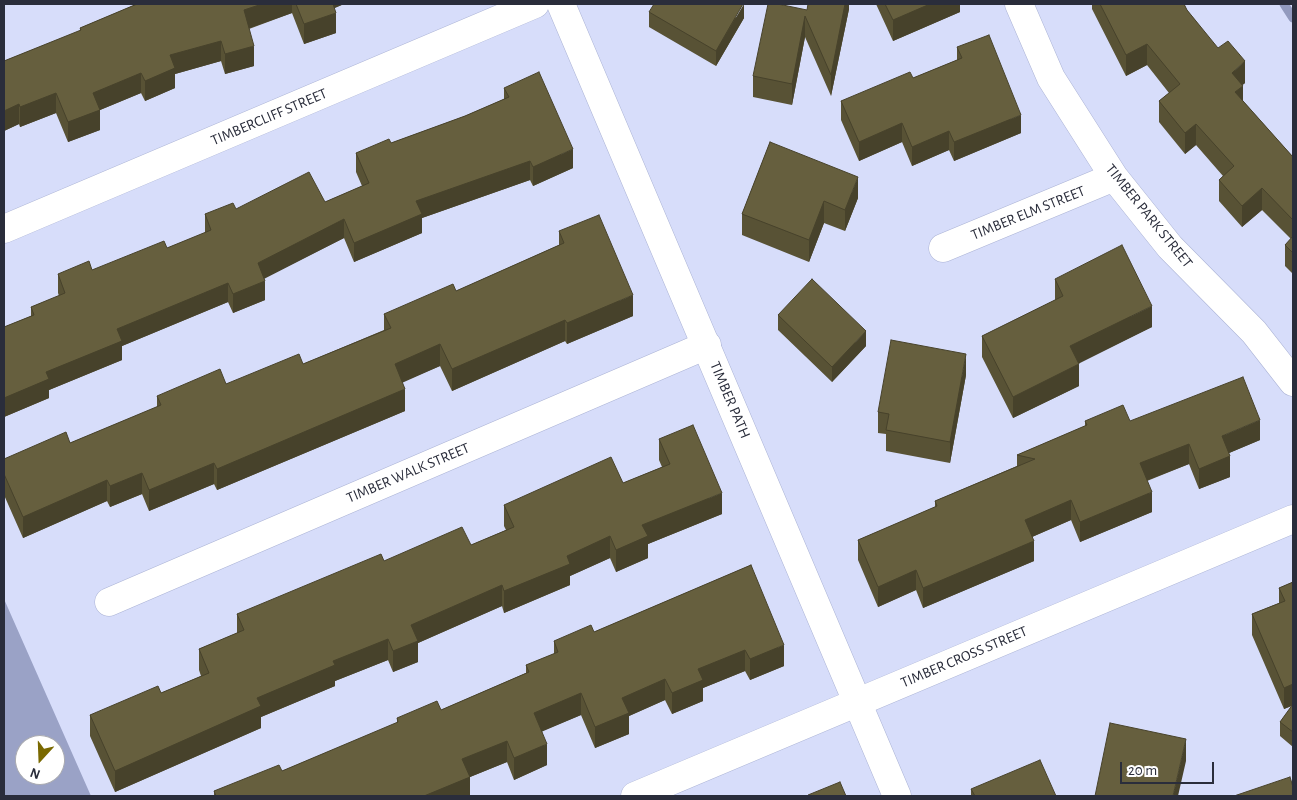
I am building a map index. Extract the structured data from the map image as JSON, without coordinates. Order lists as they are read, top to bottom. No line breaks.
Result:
{"streets":{"street":["TIMBERCLIFF STREET","TIMBER ELM STREET","TIMBER PARK STREET","TIMBER PATH","TIMBER WALK STREET","TIMBER CROSS STREET"]},"crossings":[["TIMBER ELM STREET","TIMBER PARK STREET"],["TIMBER PATH","TIMBER WALK STREET"],["TIMBER PATH","TIMBER CROSS STREET"]],"scale_bar":"20 m","north":"bottom"}
